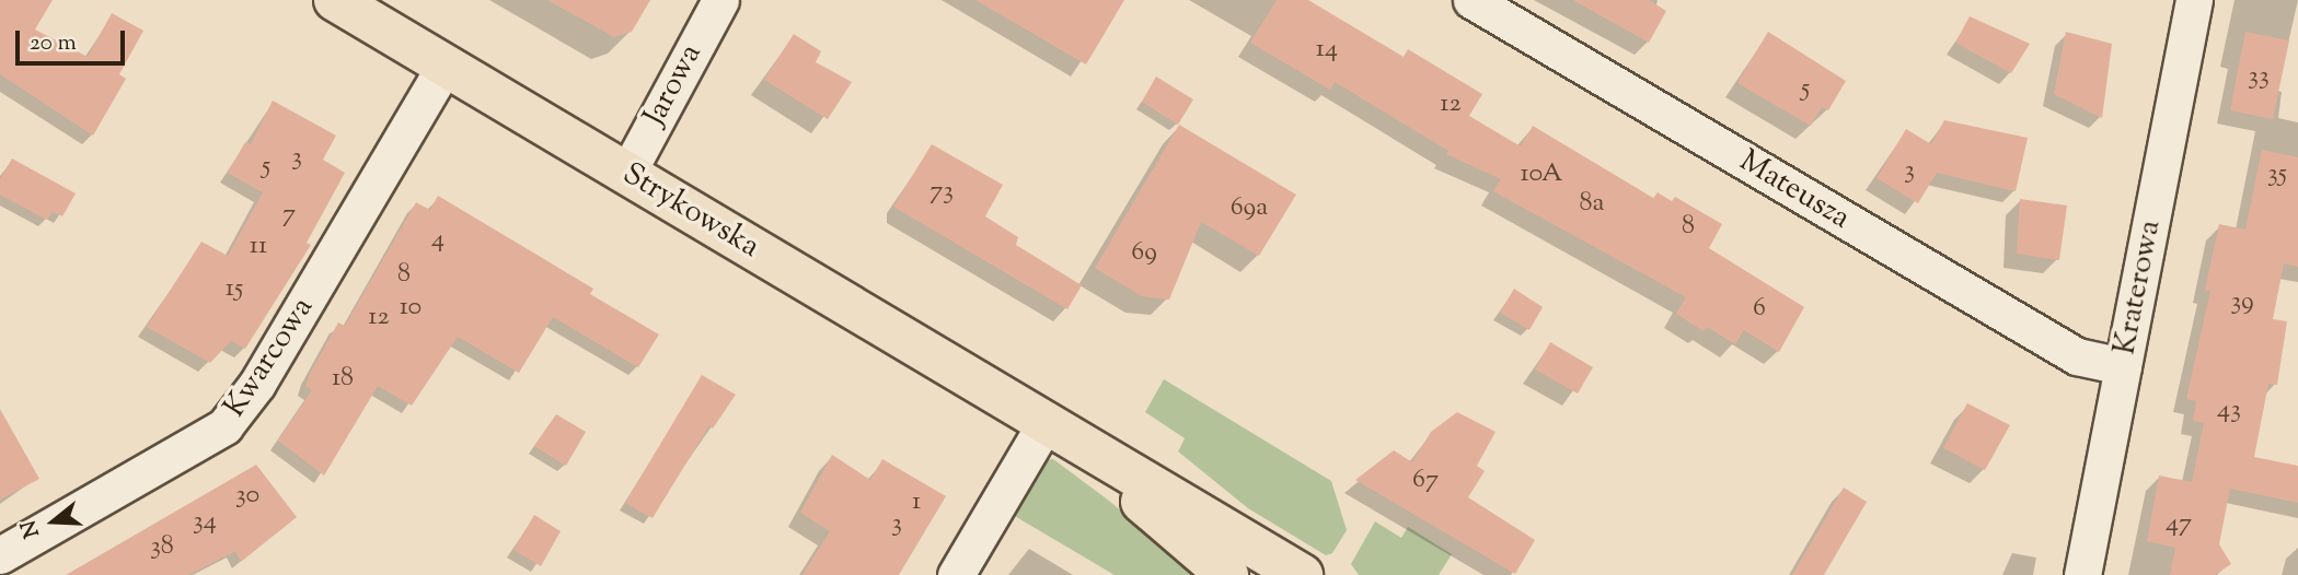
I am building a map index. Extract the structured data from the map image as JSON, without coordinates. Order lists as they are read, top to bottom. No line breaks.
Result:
{"streets":{"main road":["Strykowska"],"street":["Jarowa","Mateusza","Kraterowa","Kwarcowa"]},"crossings":[["Jarowa","Strykowska"],["Mateusza","Kraterowa"],["Strykowska","Kwarcowa"]],"house_numbers":["14","33","5","12","3","5","3","10A","35","73","8a","69a","7","8","4","11","69","8","15","39","10","6","12","18","43","67","30","1","34","3","47","38"],"scale_bar":"20 m","north":"left"}
